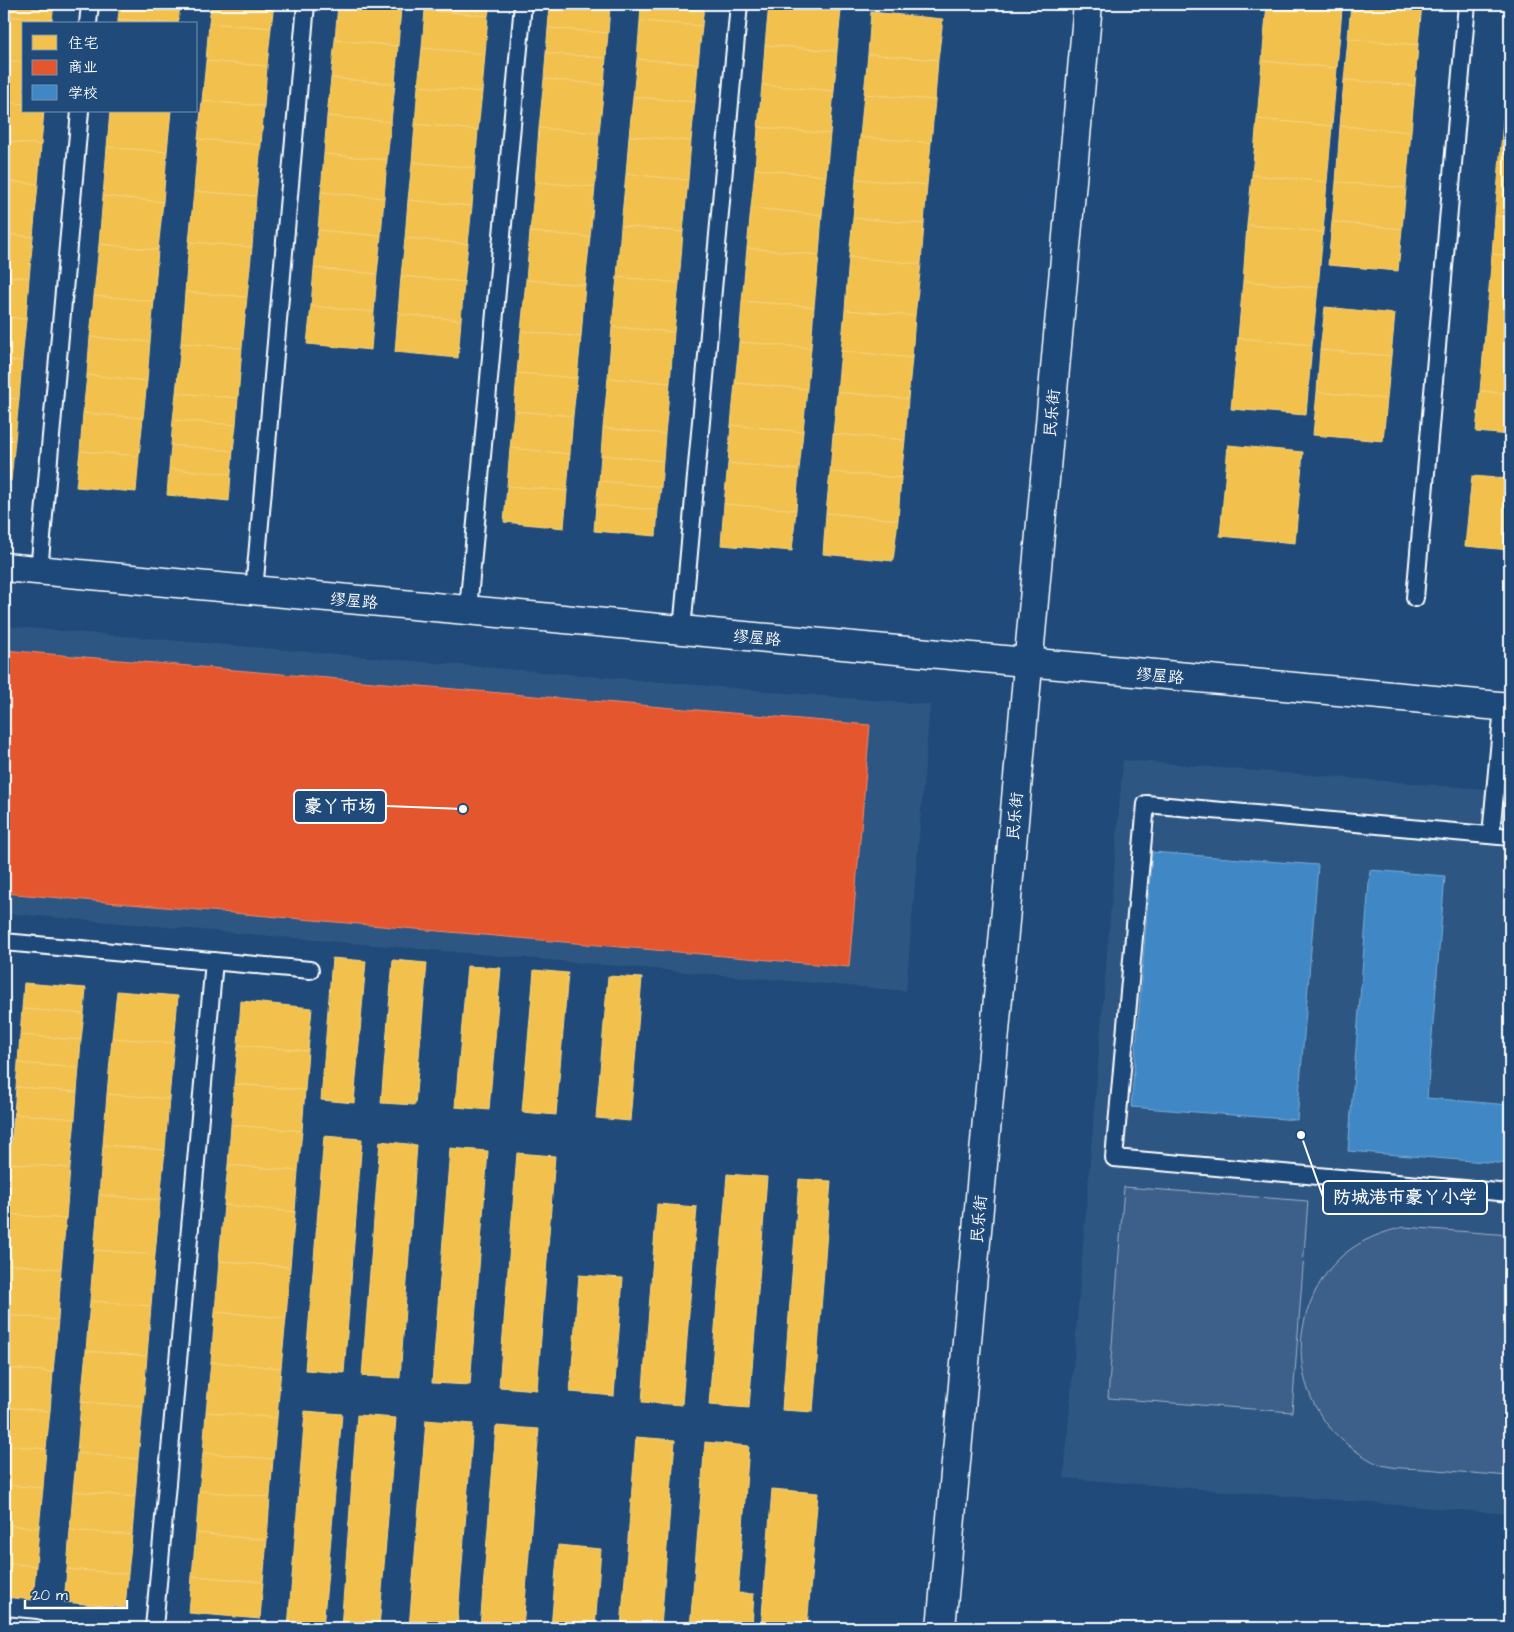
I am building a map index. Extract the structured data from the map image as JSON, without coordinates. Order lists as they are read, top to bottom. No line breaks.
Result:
{"streets":{"street":["民乐街","缪屋路"]},"crossings":[["民乐街","缪屋路"]],"places":["豪丫市场","防城港市豪丫小学"],"legend":["住宅","商业","学校"],"scale_bar":"20 m"}
